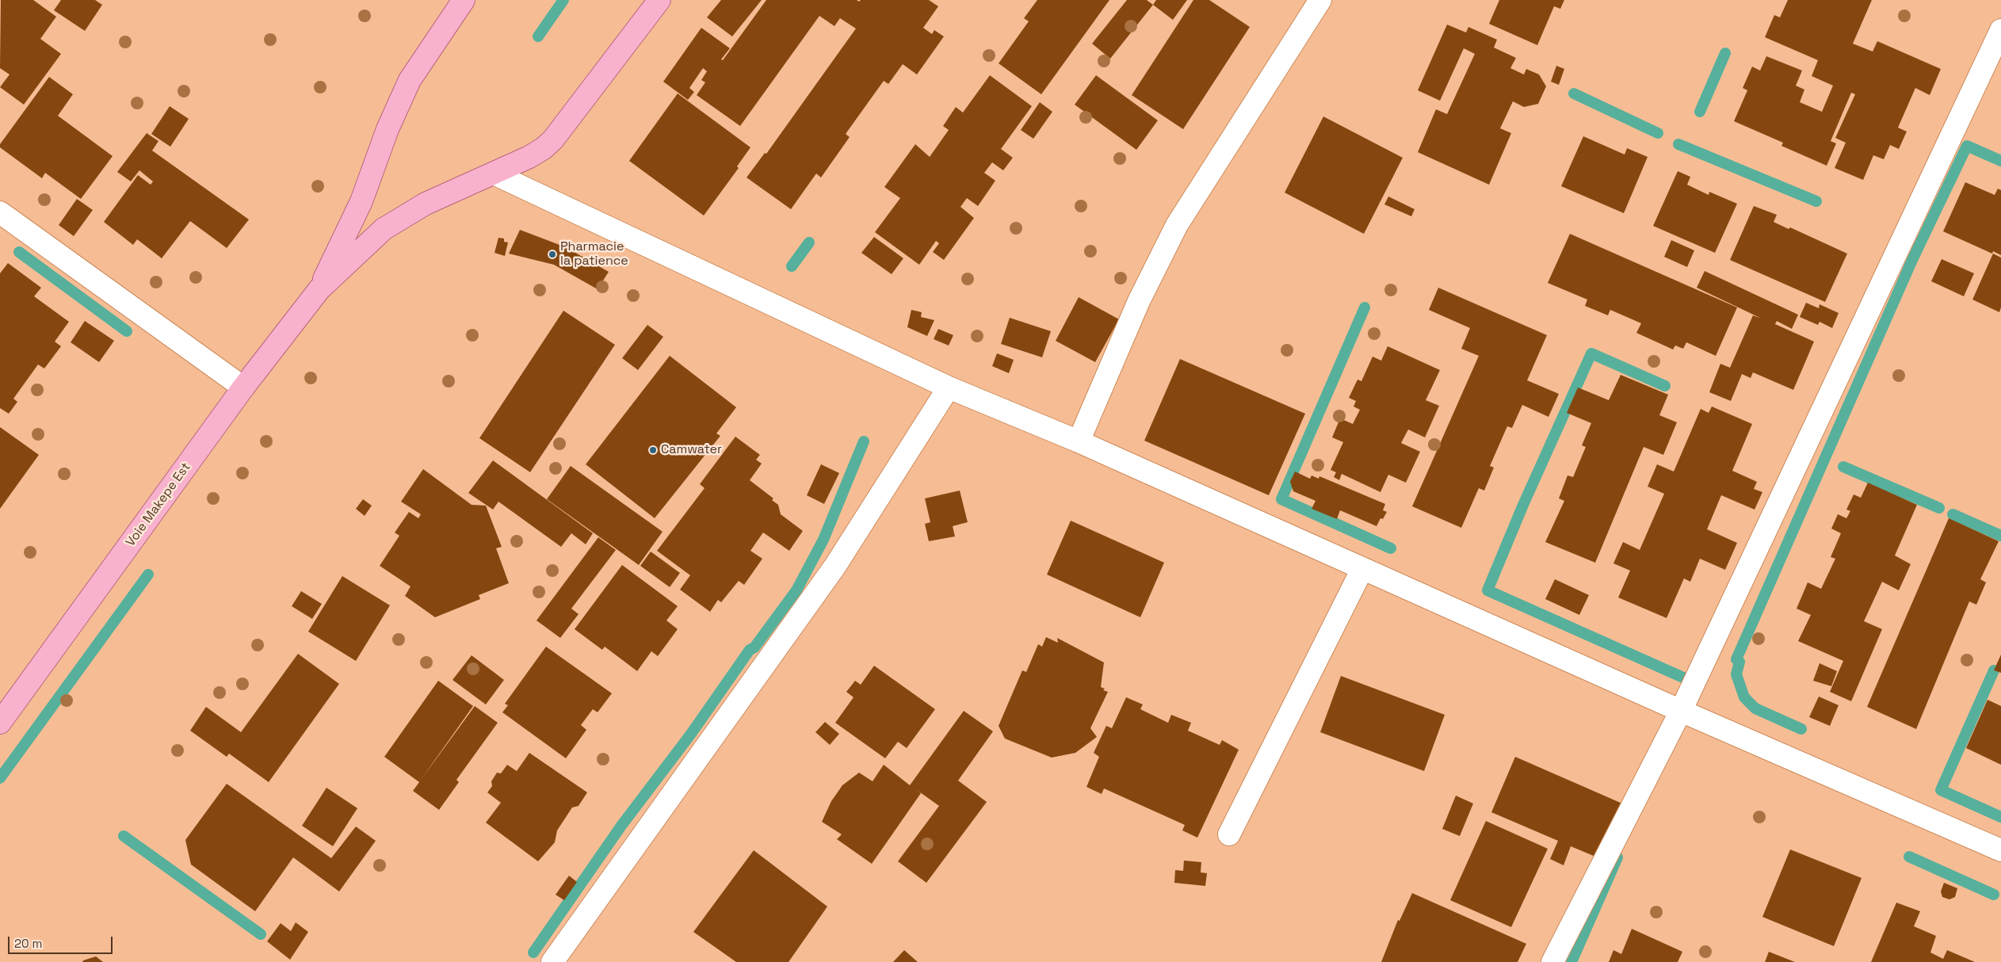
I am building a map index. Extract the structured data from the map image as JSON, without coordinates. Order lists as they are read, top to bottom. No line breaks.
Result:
{"streets":{"main road":["Voie Makepe Est"]},"places":["Pharmacie la patience","Camwater"],"scale_bar":"20 m"}
